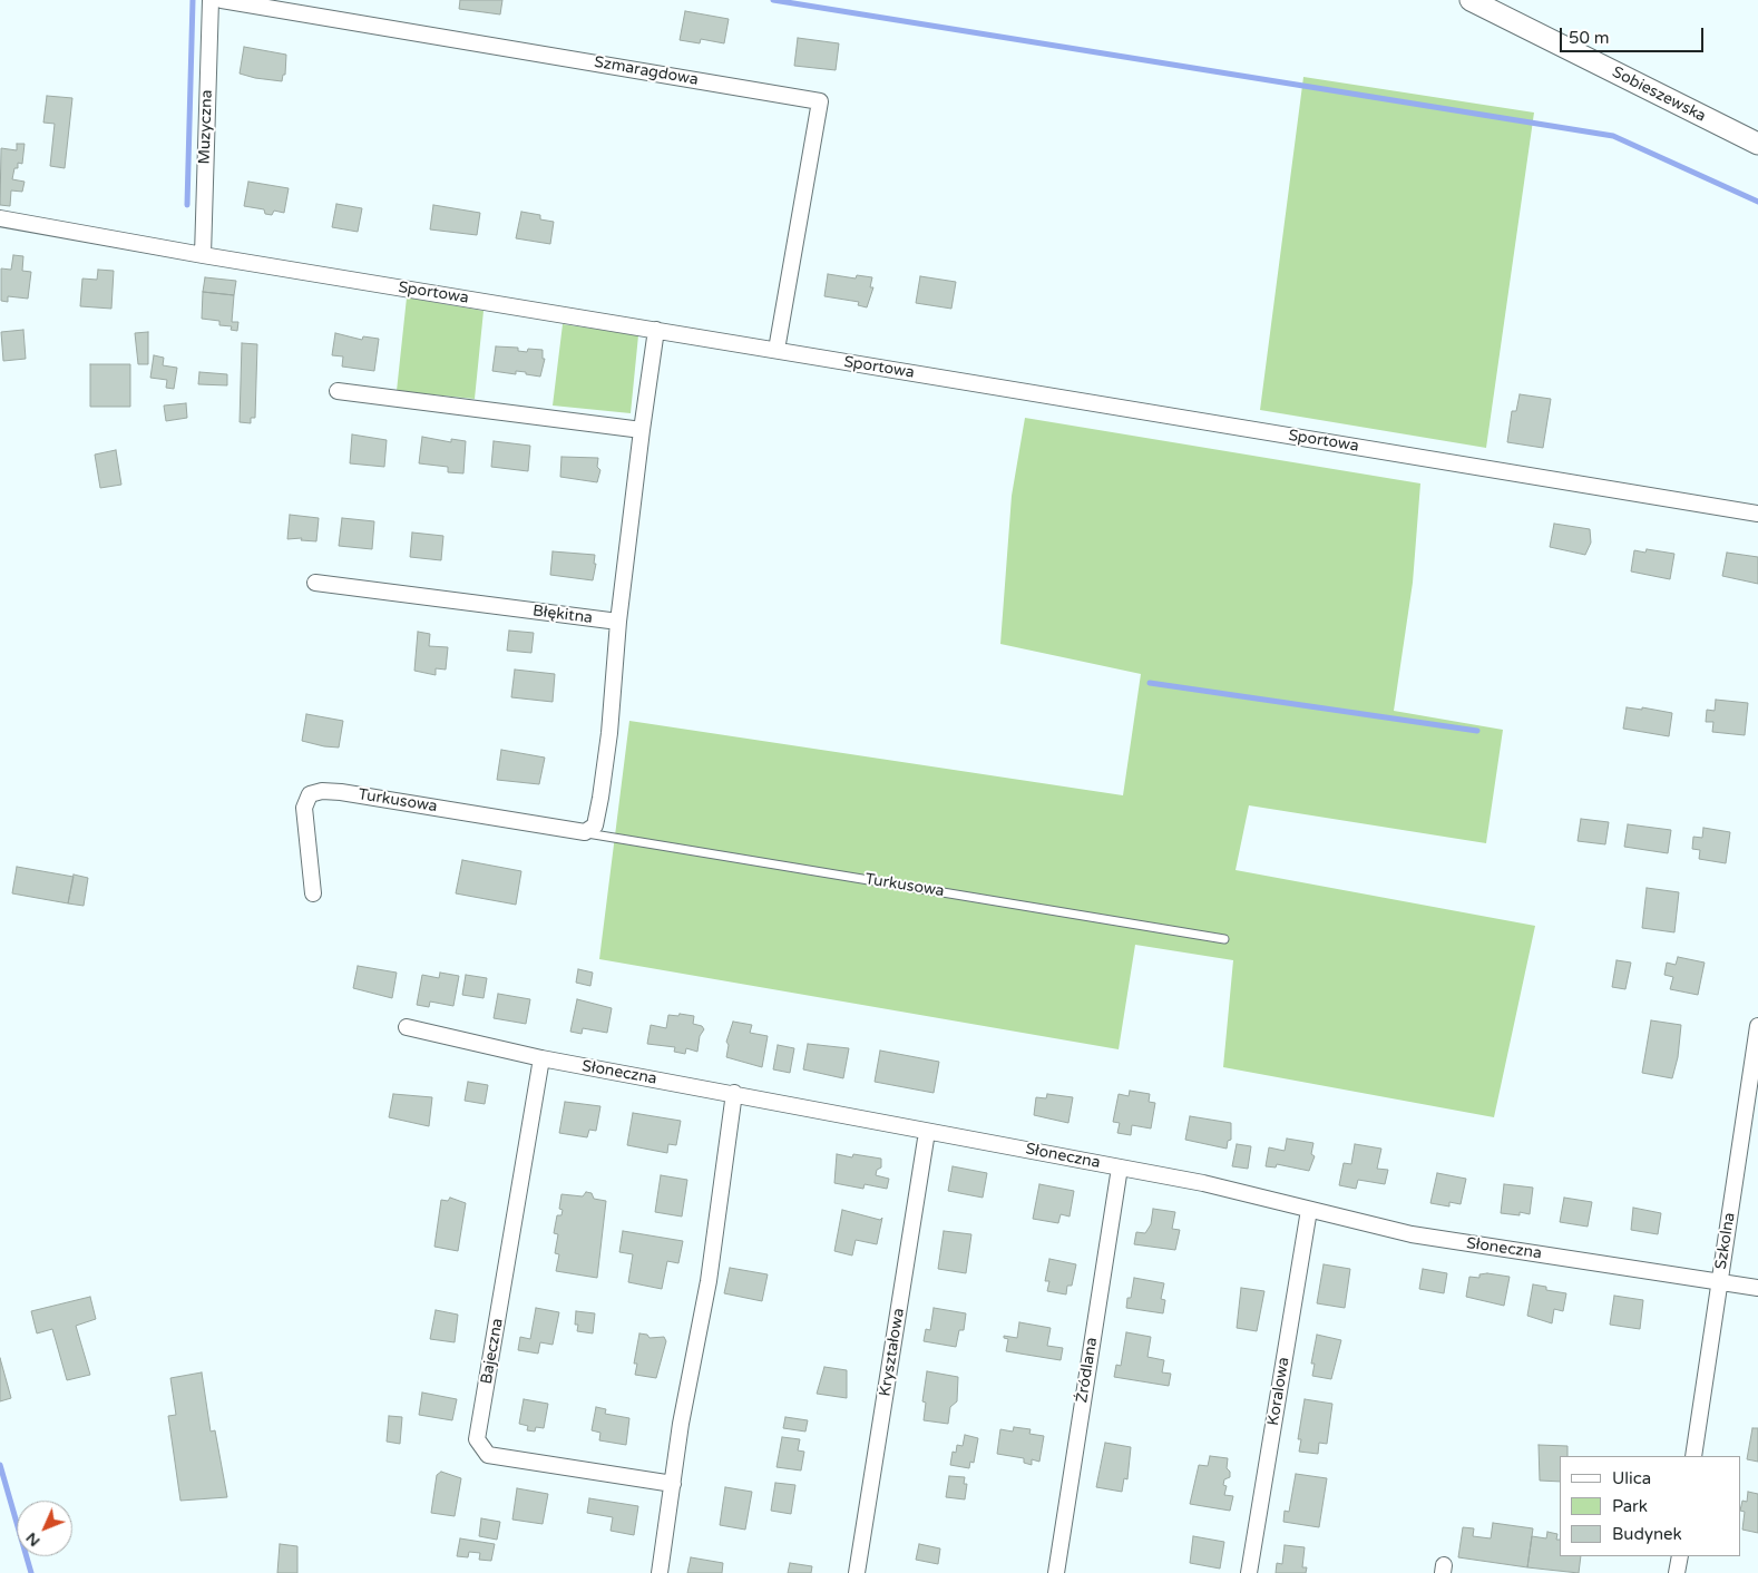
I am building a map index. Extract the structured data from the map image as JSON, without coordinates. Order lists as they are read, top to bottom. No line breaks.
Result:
{"streets":{"main road":["Sobieszewska"],"street":["Szmaragdowa","Muzyczna","Sportowa","Błękitna","Turkusowa","Słoneczna","Szkolna","Bajeczna","Kryształowa","Źródlana","Koralowa"]},"crossings":[["Szmaragdowa","Sportowa"],["Muzyczna","Sportowa"],["Słoneczna","Szkolna"],["Słoneczna","Bajeczna"],["Słoneczna","Kryształowa"],["Słoneczna","Źródlana"],["Słoneczna","Koralowa"]],"legend":["Ulica","Park","Budynek"],"scale_bar":"50 m","north":"bottom left"}
